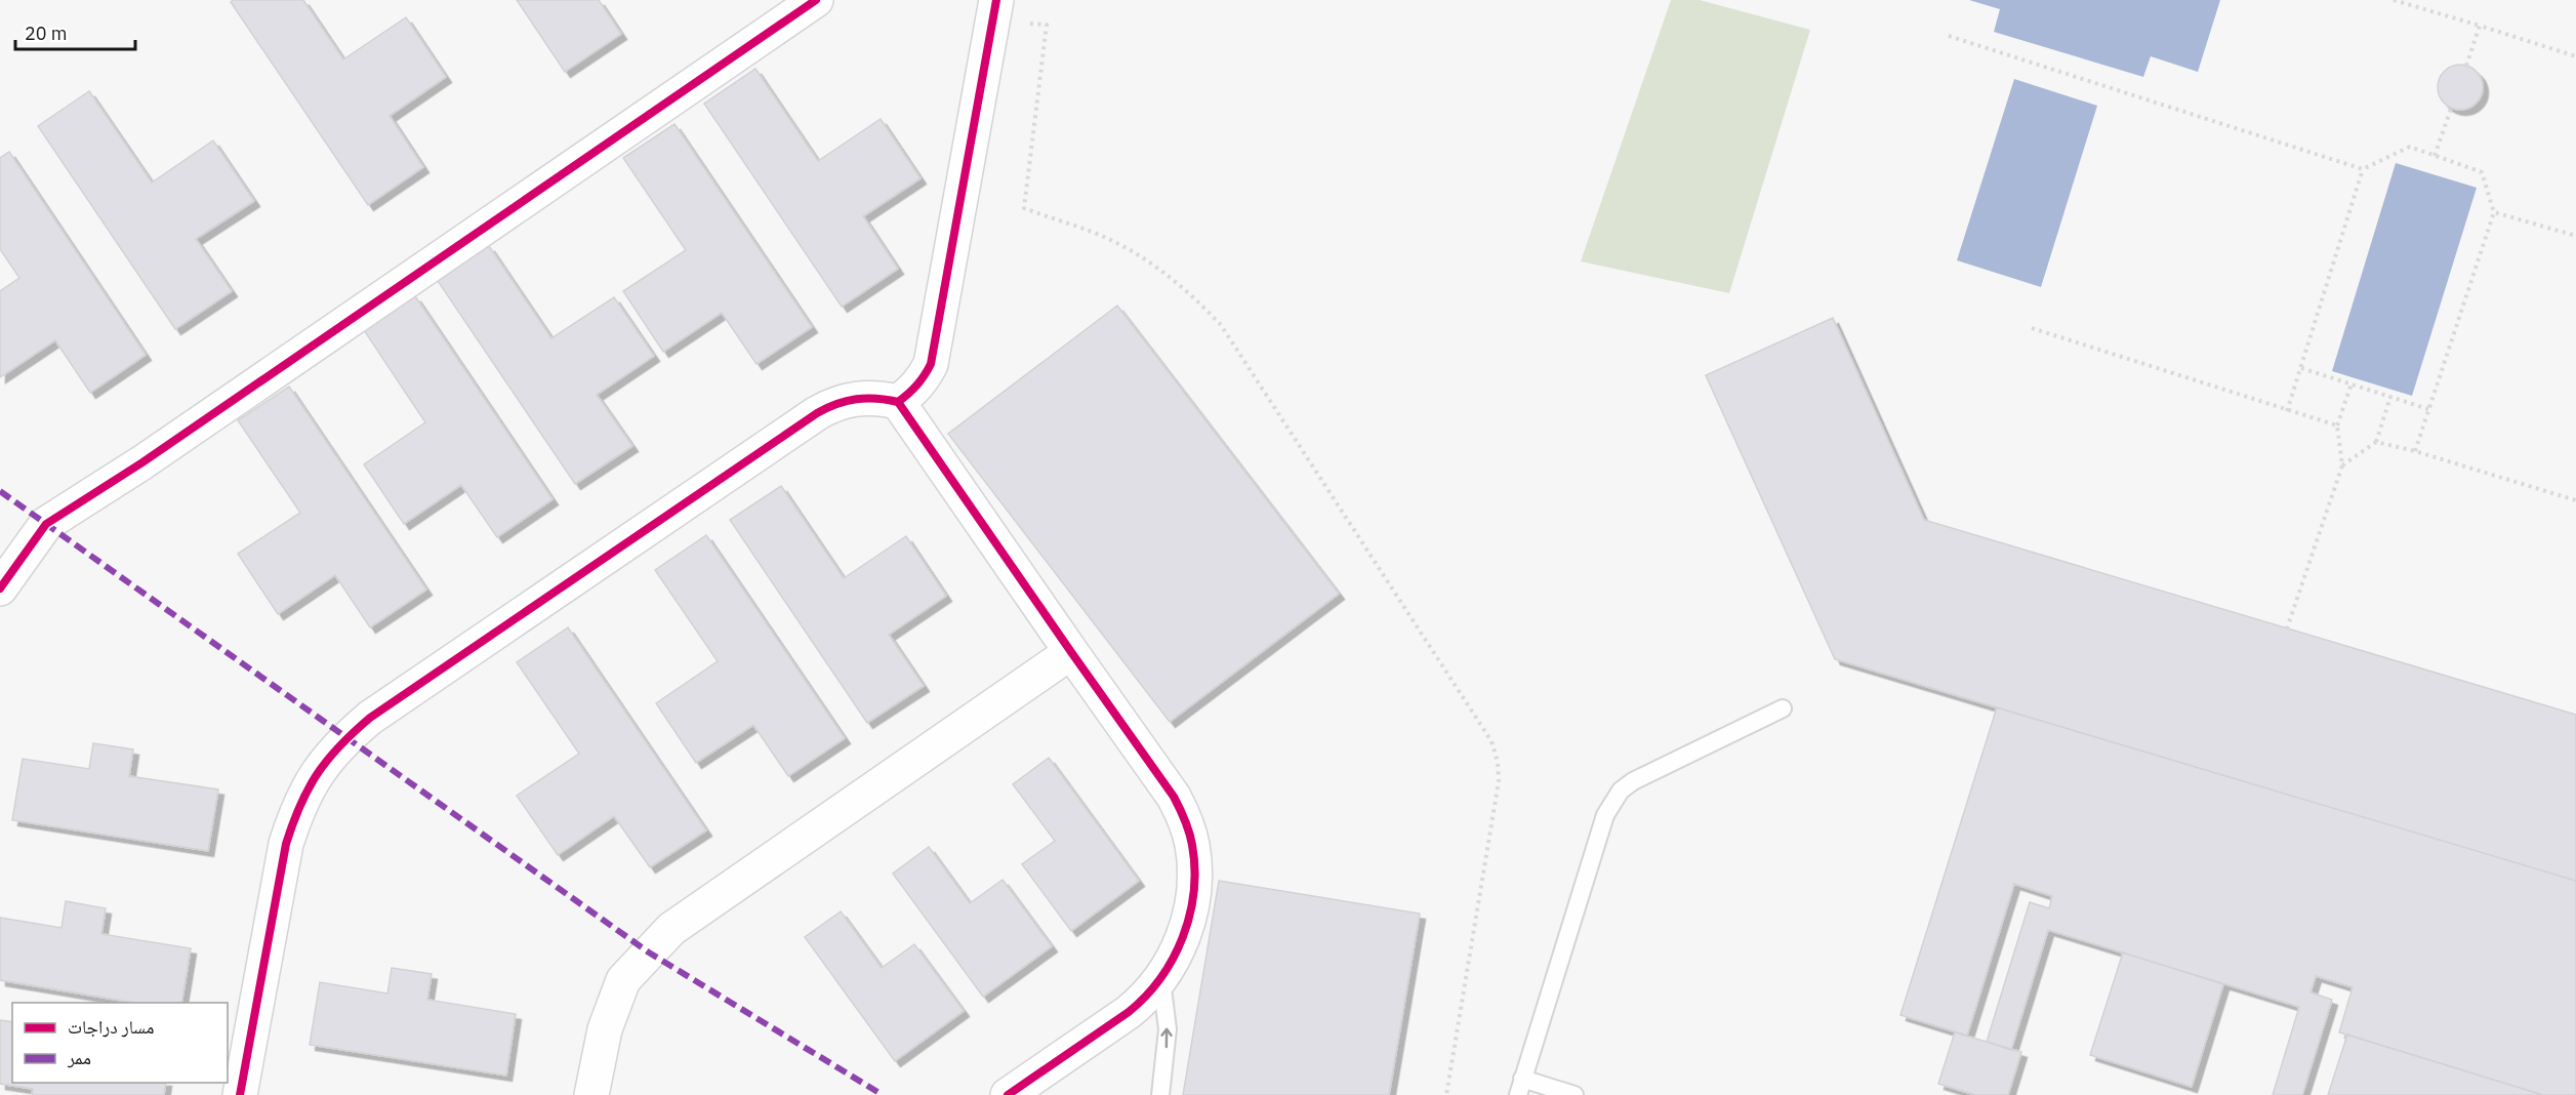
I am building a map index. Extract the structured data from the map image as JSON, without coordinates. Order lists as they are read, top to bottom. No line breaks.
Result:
{"legend":["مسار دراجات","ممر"],"scale_bar":"20 m"}
